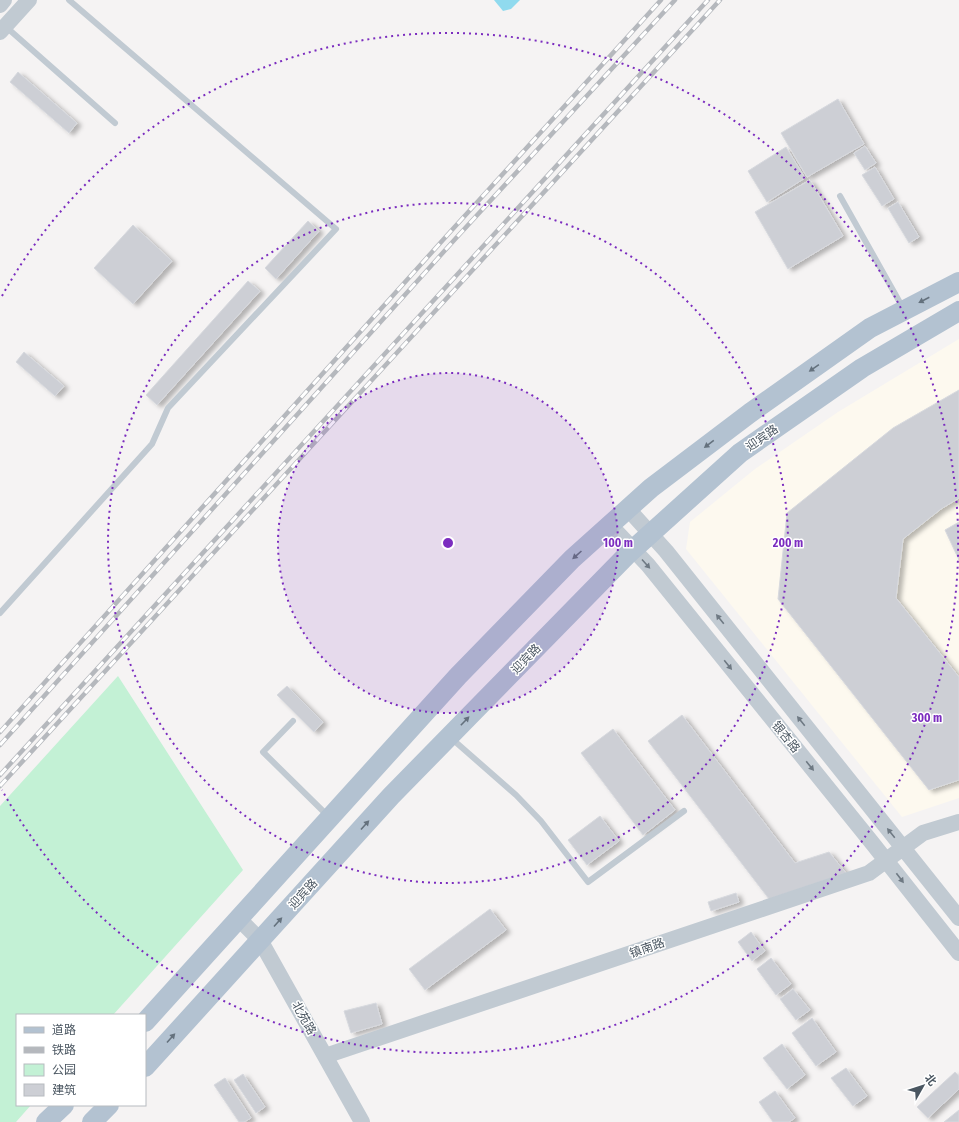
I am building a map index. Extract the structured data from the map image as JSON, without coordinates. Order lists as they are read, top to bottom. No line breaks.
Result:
{"streets":{"main road":["迎宾路"],"street":["银杏路","镇南路","北苑路"]},"crossings":[["迎宾路","银杏路"],["迎宾路","北苑路"],["银杏路","镇南路"],["镇南路","北苑路"]],"legend":["道路","铁路","公园","建筑"],"north":"top right","rings":["100 m","200 m","300 m"]}
